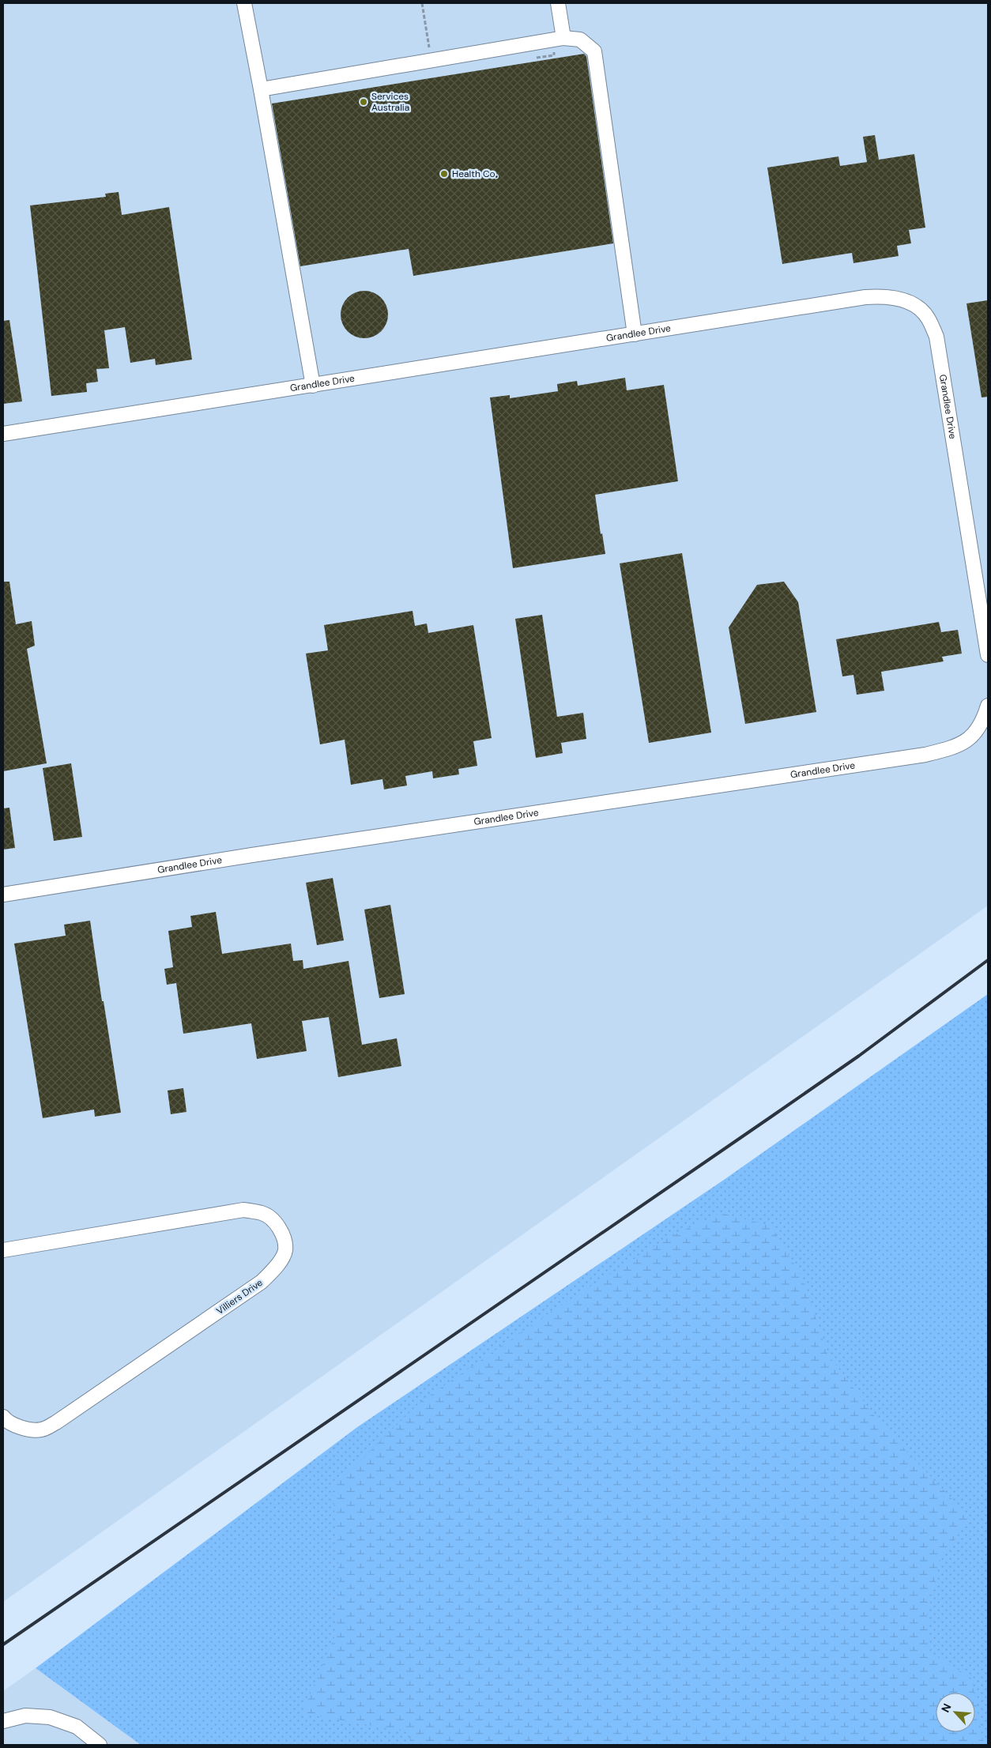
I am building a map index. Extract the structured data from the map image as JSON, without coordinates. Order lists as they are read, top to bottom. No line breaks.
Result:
{"streets":{"street":["Grandlee Drive","Villiers Drive"]},"places":["Services Australia","Health Co."],"north":"top left"}
